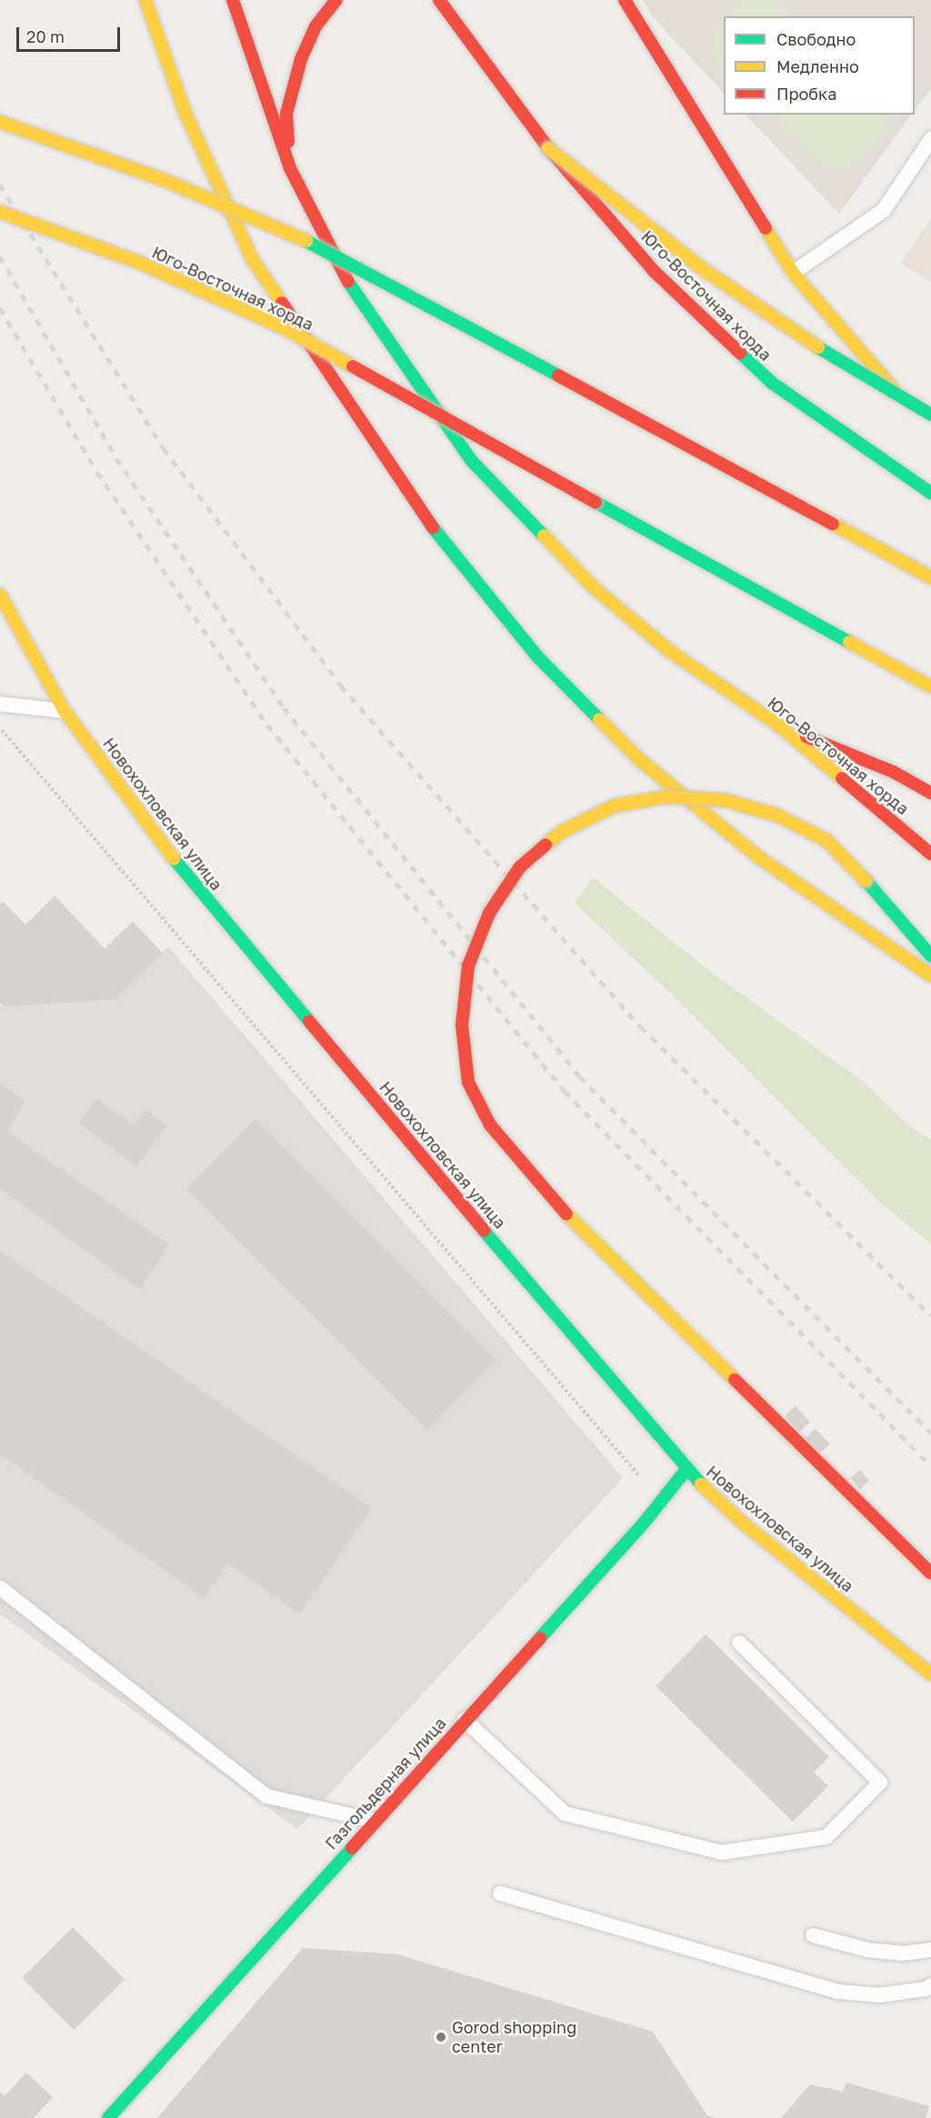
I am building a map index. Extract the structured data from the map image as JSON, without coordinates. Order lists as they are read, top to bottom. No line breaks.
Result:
{"streets":{"main road":["Юго-Восточная хорда","Новохохловская улица","Газгольдерная улица"]},"crossings":[["Новохохловская улица","Газгольдерная улица"]],"places":["Gorod shopping center"],"legend":["Свободно","Медленно","Пробка"],"scale_bar":"20 m"}
